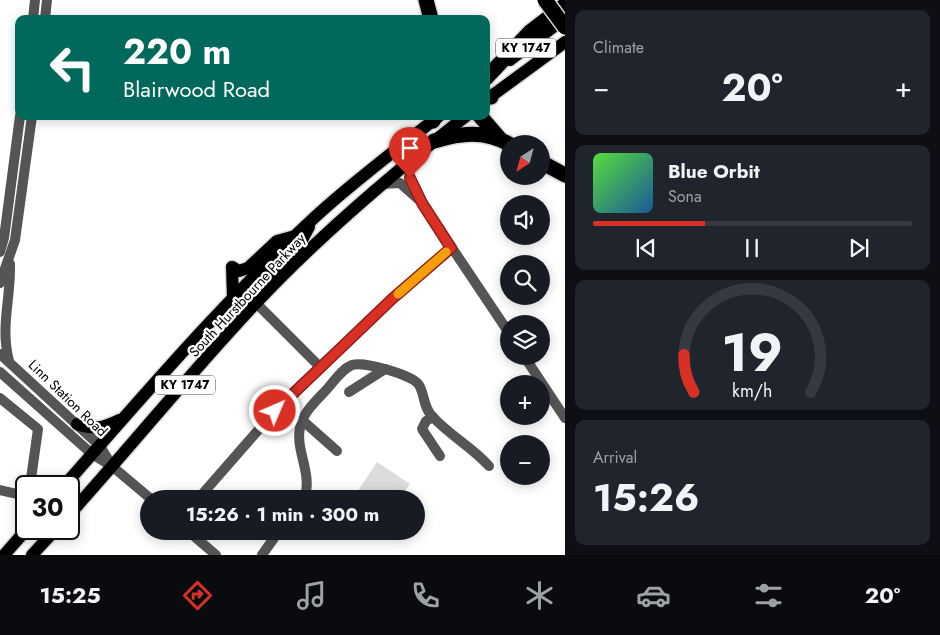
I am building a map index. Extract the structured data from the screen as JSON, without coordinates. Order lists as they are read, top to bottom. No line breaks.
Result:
{"streets":{"main road":["KY 1747","South Hurstbourne Parkway"],"street":["Linn Station Road"]},"crossings":[["South Hurstbourne Parkway","Linn Station Road"]],"north":"bottom left","page":{"tile":["Climate",["Arrival","15:26"]],"turn":["220 m","Blairwood Road"],"heat":["−","20°","+"],"map_buttons":["+","−"],"song":["Blue Orbit","Sona"],"limit":"30","trip":"15:26 · 1 min · 300 m","tabs":["15:25","20°"],"gauge":["19","km/h"]}}
